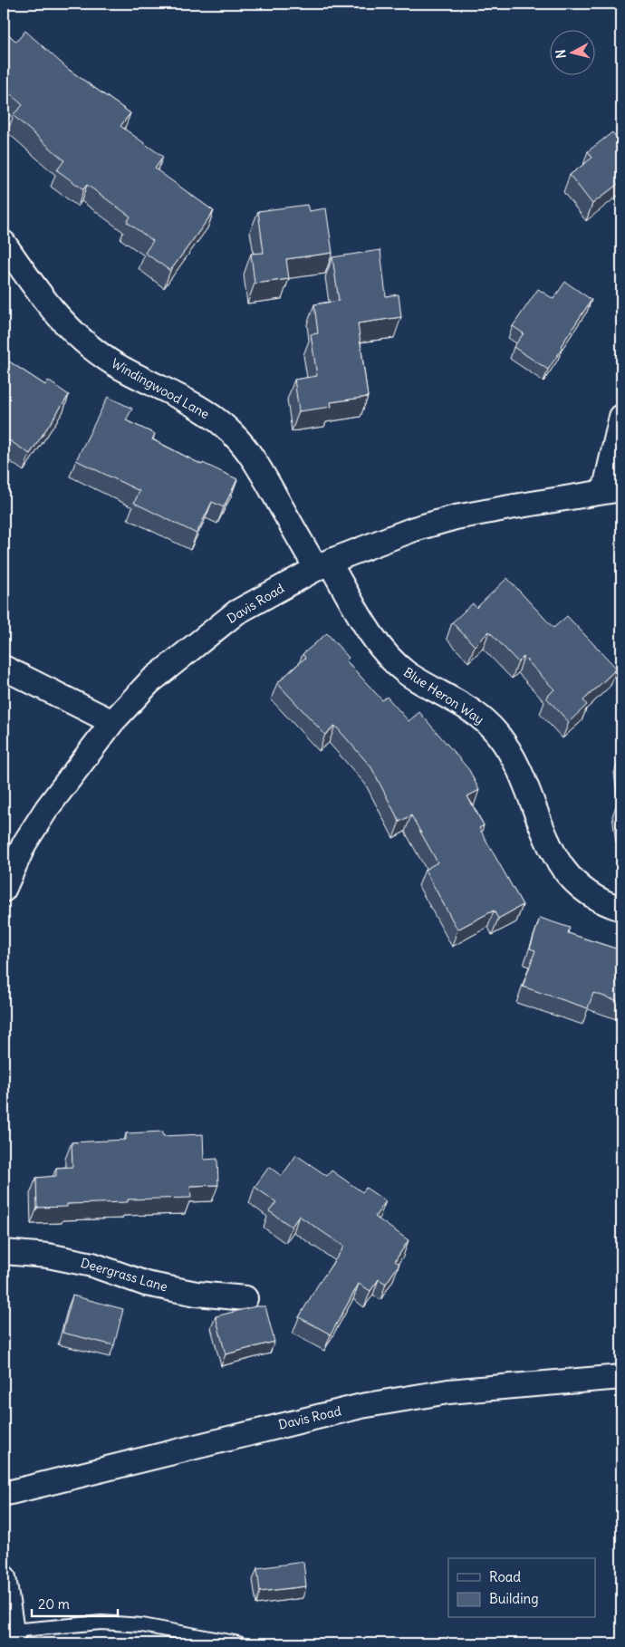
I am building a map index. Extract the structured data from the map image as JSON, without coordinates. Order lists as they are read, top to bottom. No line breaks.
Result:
{"streets":{"street":["Windingwood Lane","Davis Road","Blue Heron Way","Deergrass Lane"]},"crossings":[["Windingwood Lane","Davis Road"],["Windingwood Lane","Blue Heron Way"],["Davis Road","Blue Heron Way"]],"legend":["Road","Building"],"scale_bar":"20 m","north":"left"}
